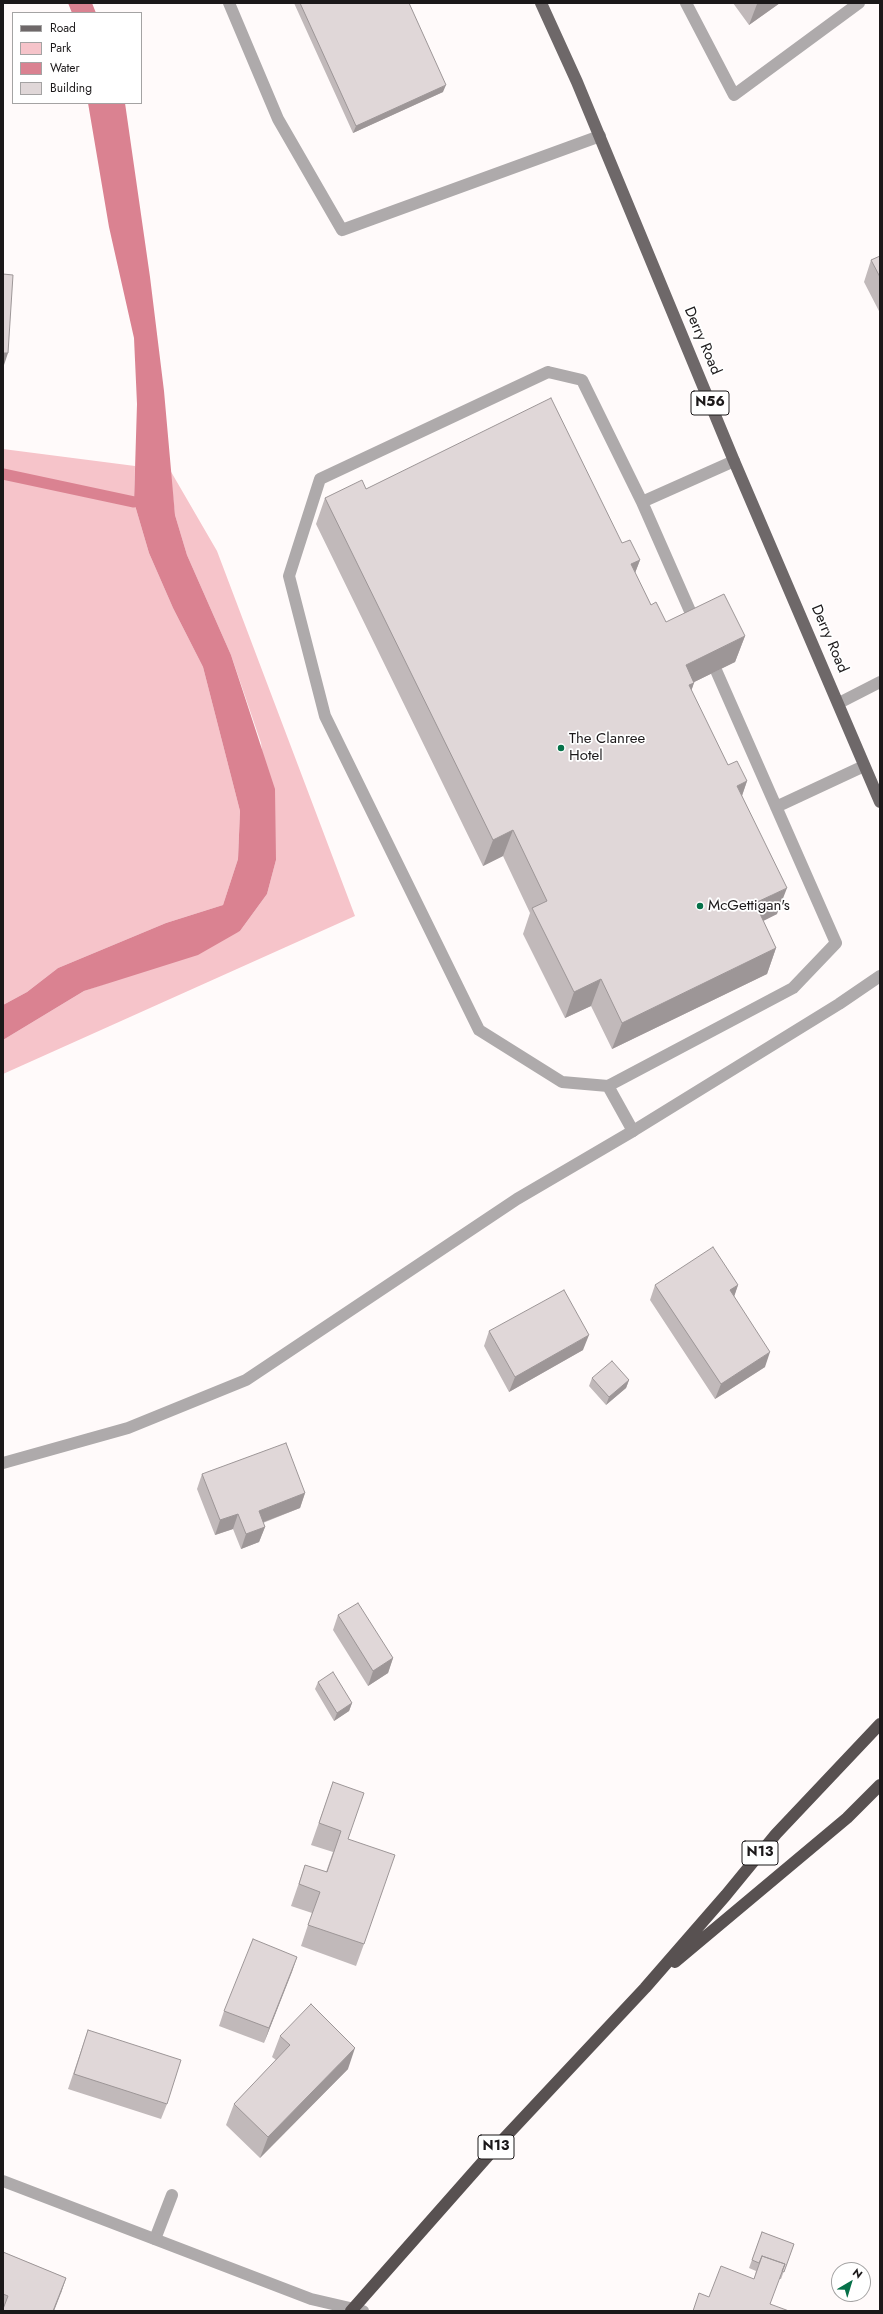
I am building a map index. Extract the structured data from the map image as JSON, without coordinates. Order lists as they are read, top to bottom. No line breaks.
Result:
{"streets":{"highway":["N13"],"main road":["Derry Road","N56"]},"places":["The Clanree Hotel","McGettigan's"],"legend":["Road","Park","Water","Building"],"north":"top right"}
